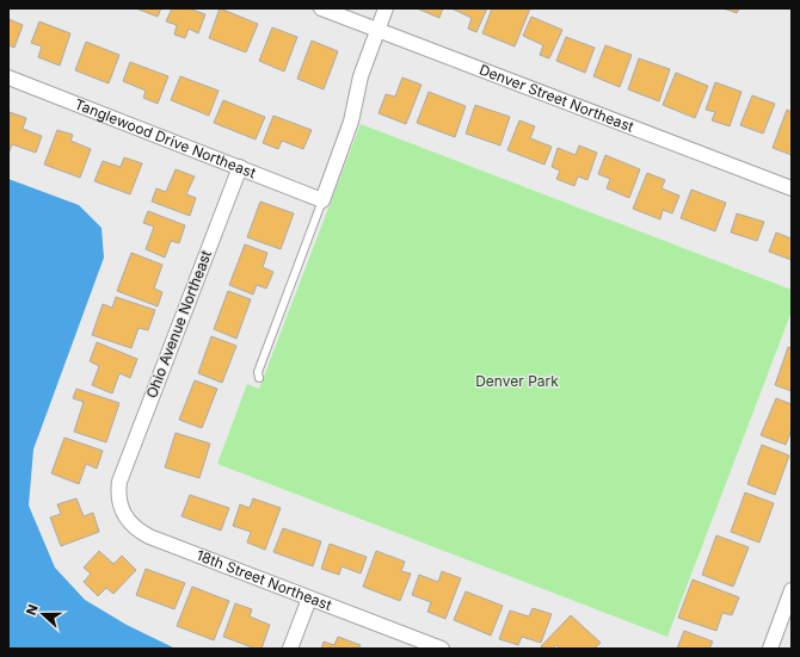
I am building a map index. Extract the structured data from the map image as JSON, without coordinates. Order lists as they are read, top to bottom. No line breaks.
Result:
{"streets":{"street":["Denver Street Northeast","Tanglewood Drive Northeast","Ohio Avenue Northeast","18th Street Northeast"]},"crossings":[["Tanglewood Drive Northeast","Ohio Avenue Northeast"],["Ohio Avenue Northeast","18th Street Northeast"]],"parks":["Denver Park"],"north":"left"}
